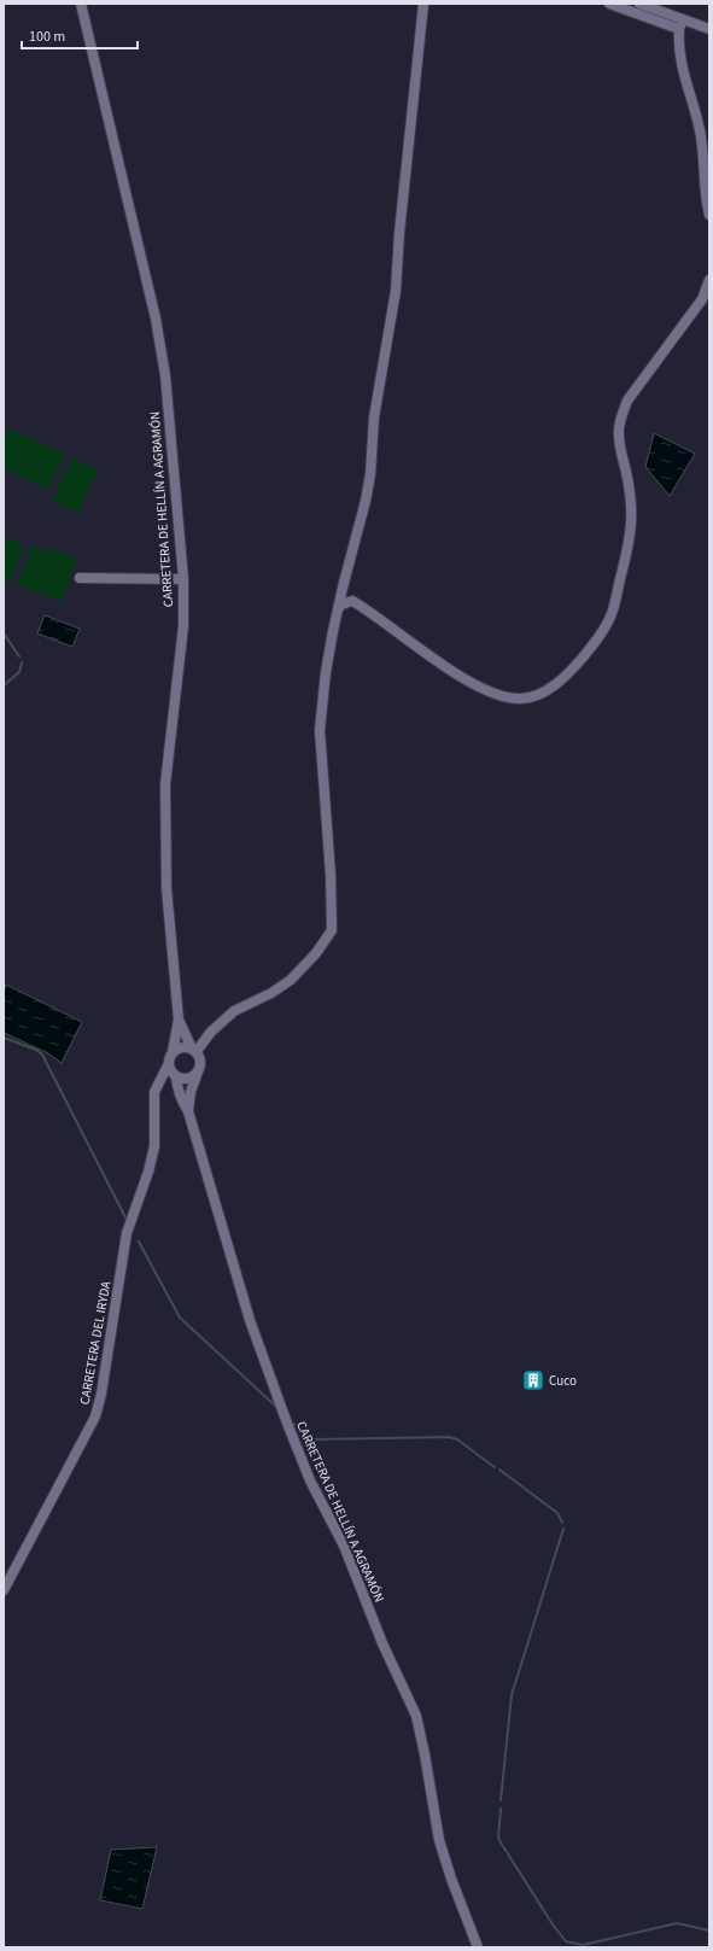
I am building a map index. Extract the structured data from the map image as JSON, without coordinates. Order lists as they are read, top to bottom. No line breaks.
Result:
{"streets":{"street":["CARRETERA DE HELLÍN A AGRAMÓN","CARRETERA DEL IRYDA"]},"crossings":[["CARRETERA DE HELLÍN A AGRAMÓN","CARRETERA DEL IRYDA"]],"places":{"building":["Cuco"]},"scale_bar":"100 m"}
